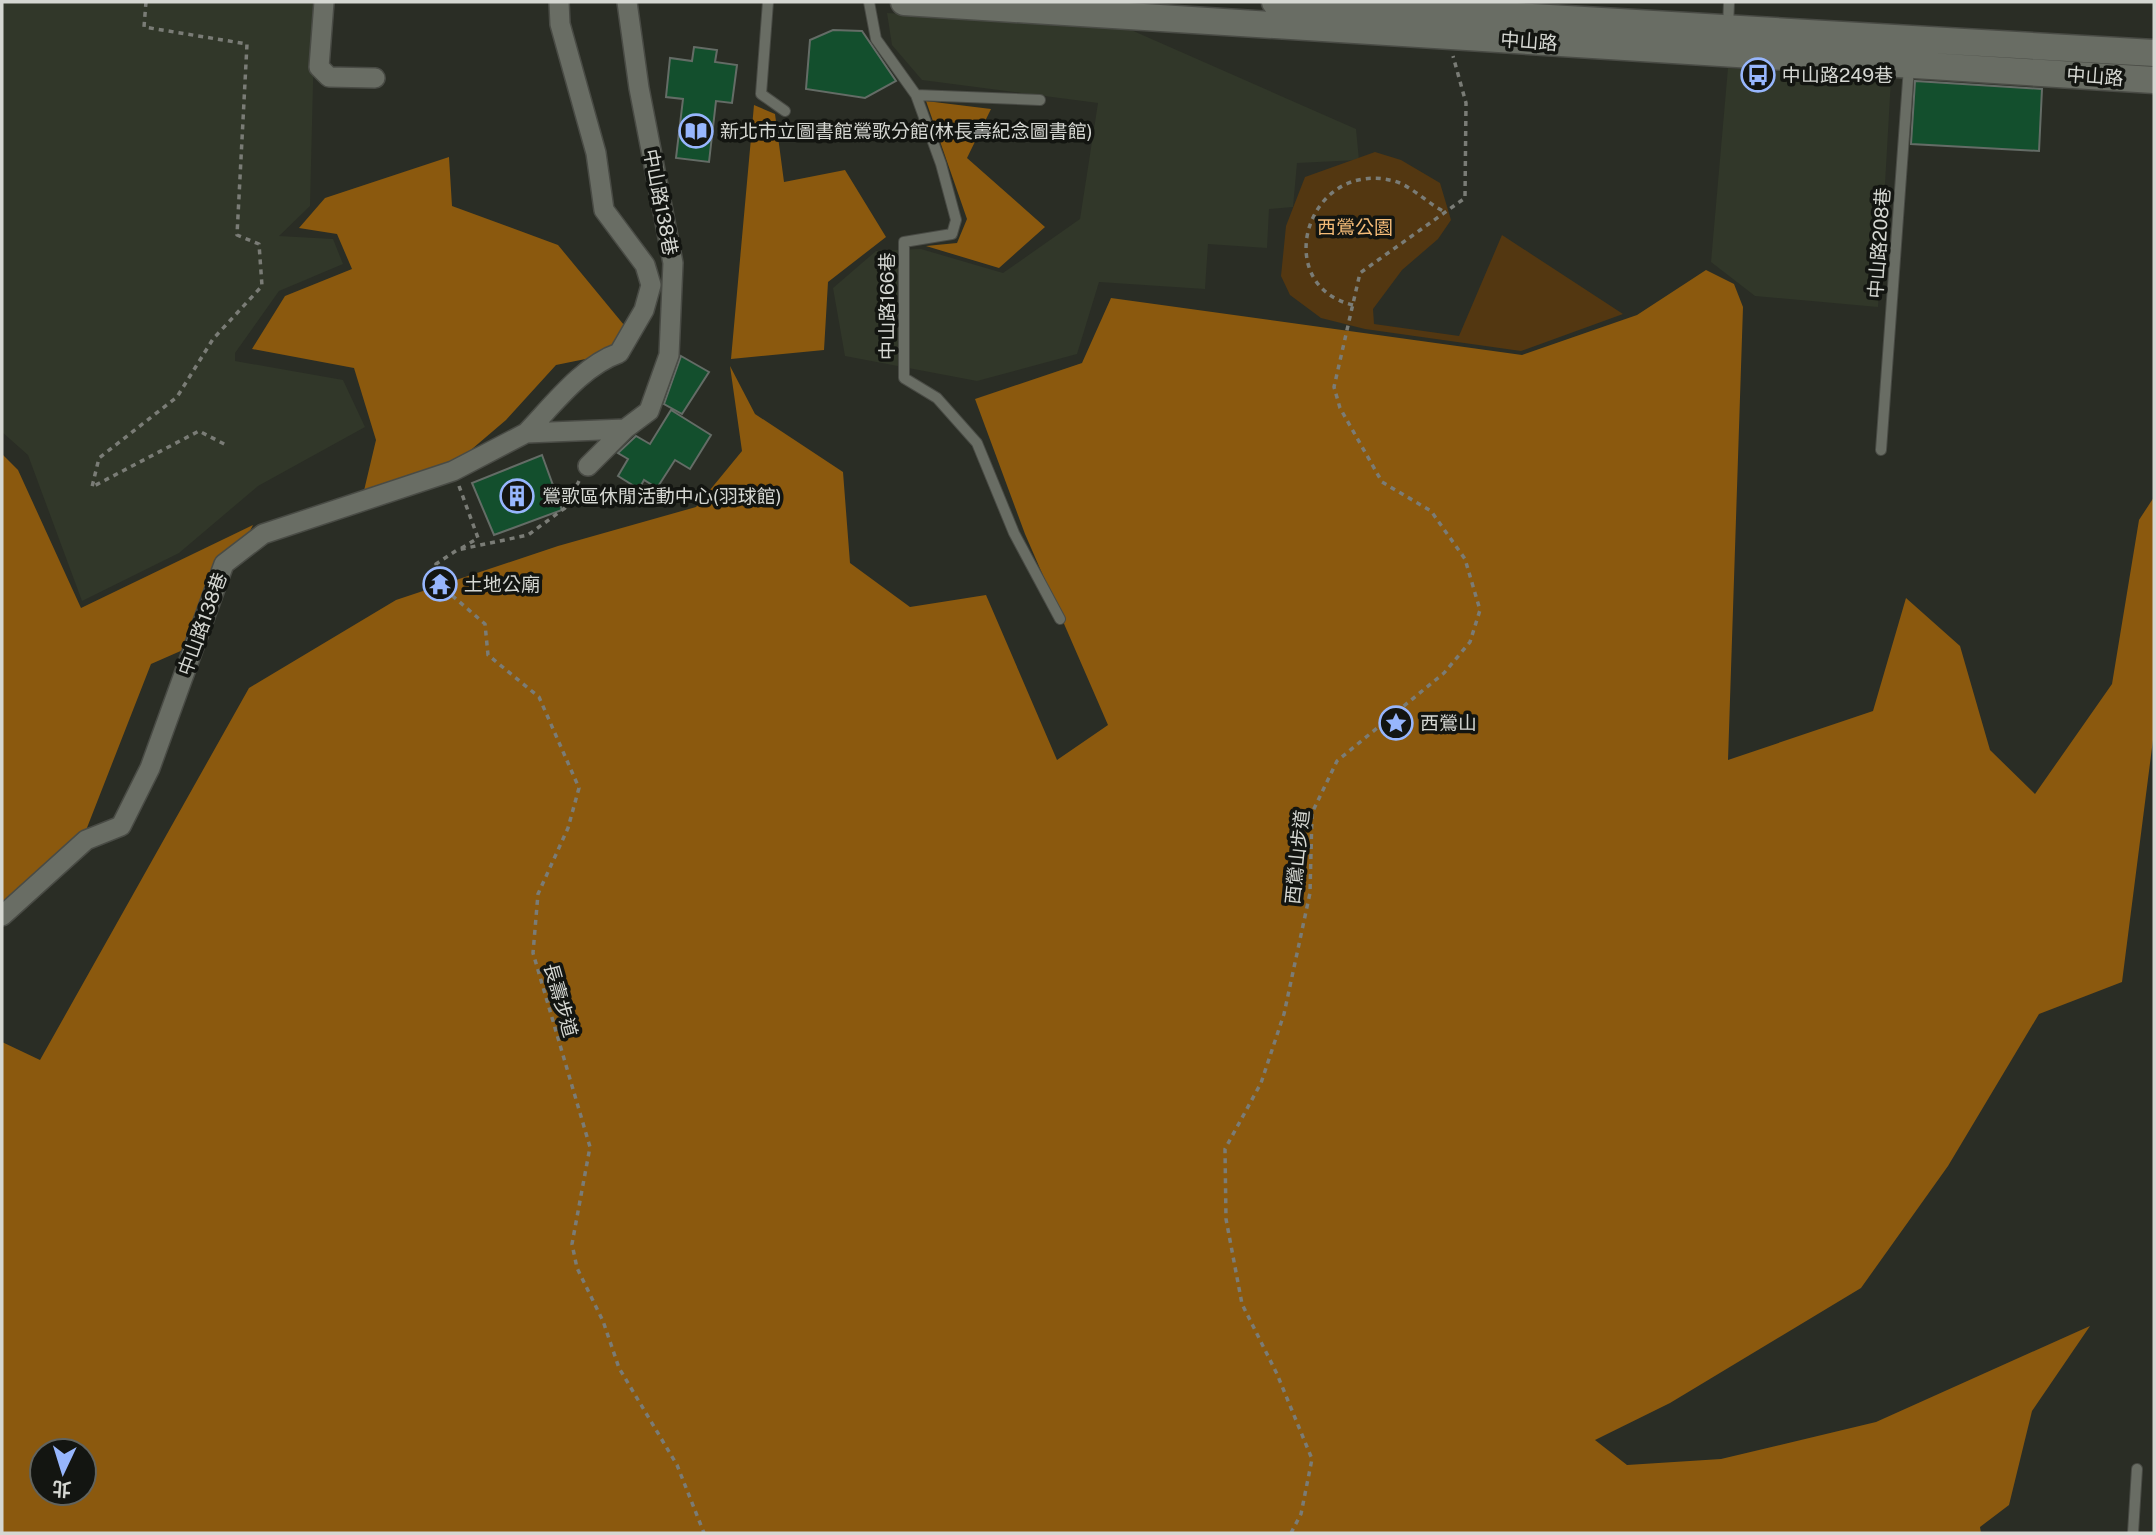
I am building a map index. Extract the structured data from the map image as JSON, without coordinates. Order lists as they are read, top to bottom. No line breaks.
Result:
{"streets":{"street":["中山路","中山路138巷"],"lane":["中山路208巷","中山路166巷"],"path":["西鶯山步道","長壽步道"]},"crossings":[["中山路","中山路208巷"],["中山路","西鶯山步道"]],"parks":["西鶯公園"],"places":{"bus stop":["中山路249巷"],"library":["新北市立圖書館鶯歌分館(林長壽紀念圖書館)"],"building":["鶯歌區休閒活動中心(羽球館)"],"temple":["土地公廟"],"place":["西鶯山"]},"north":"bottom"}
